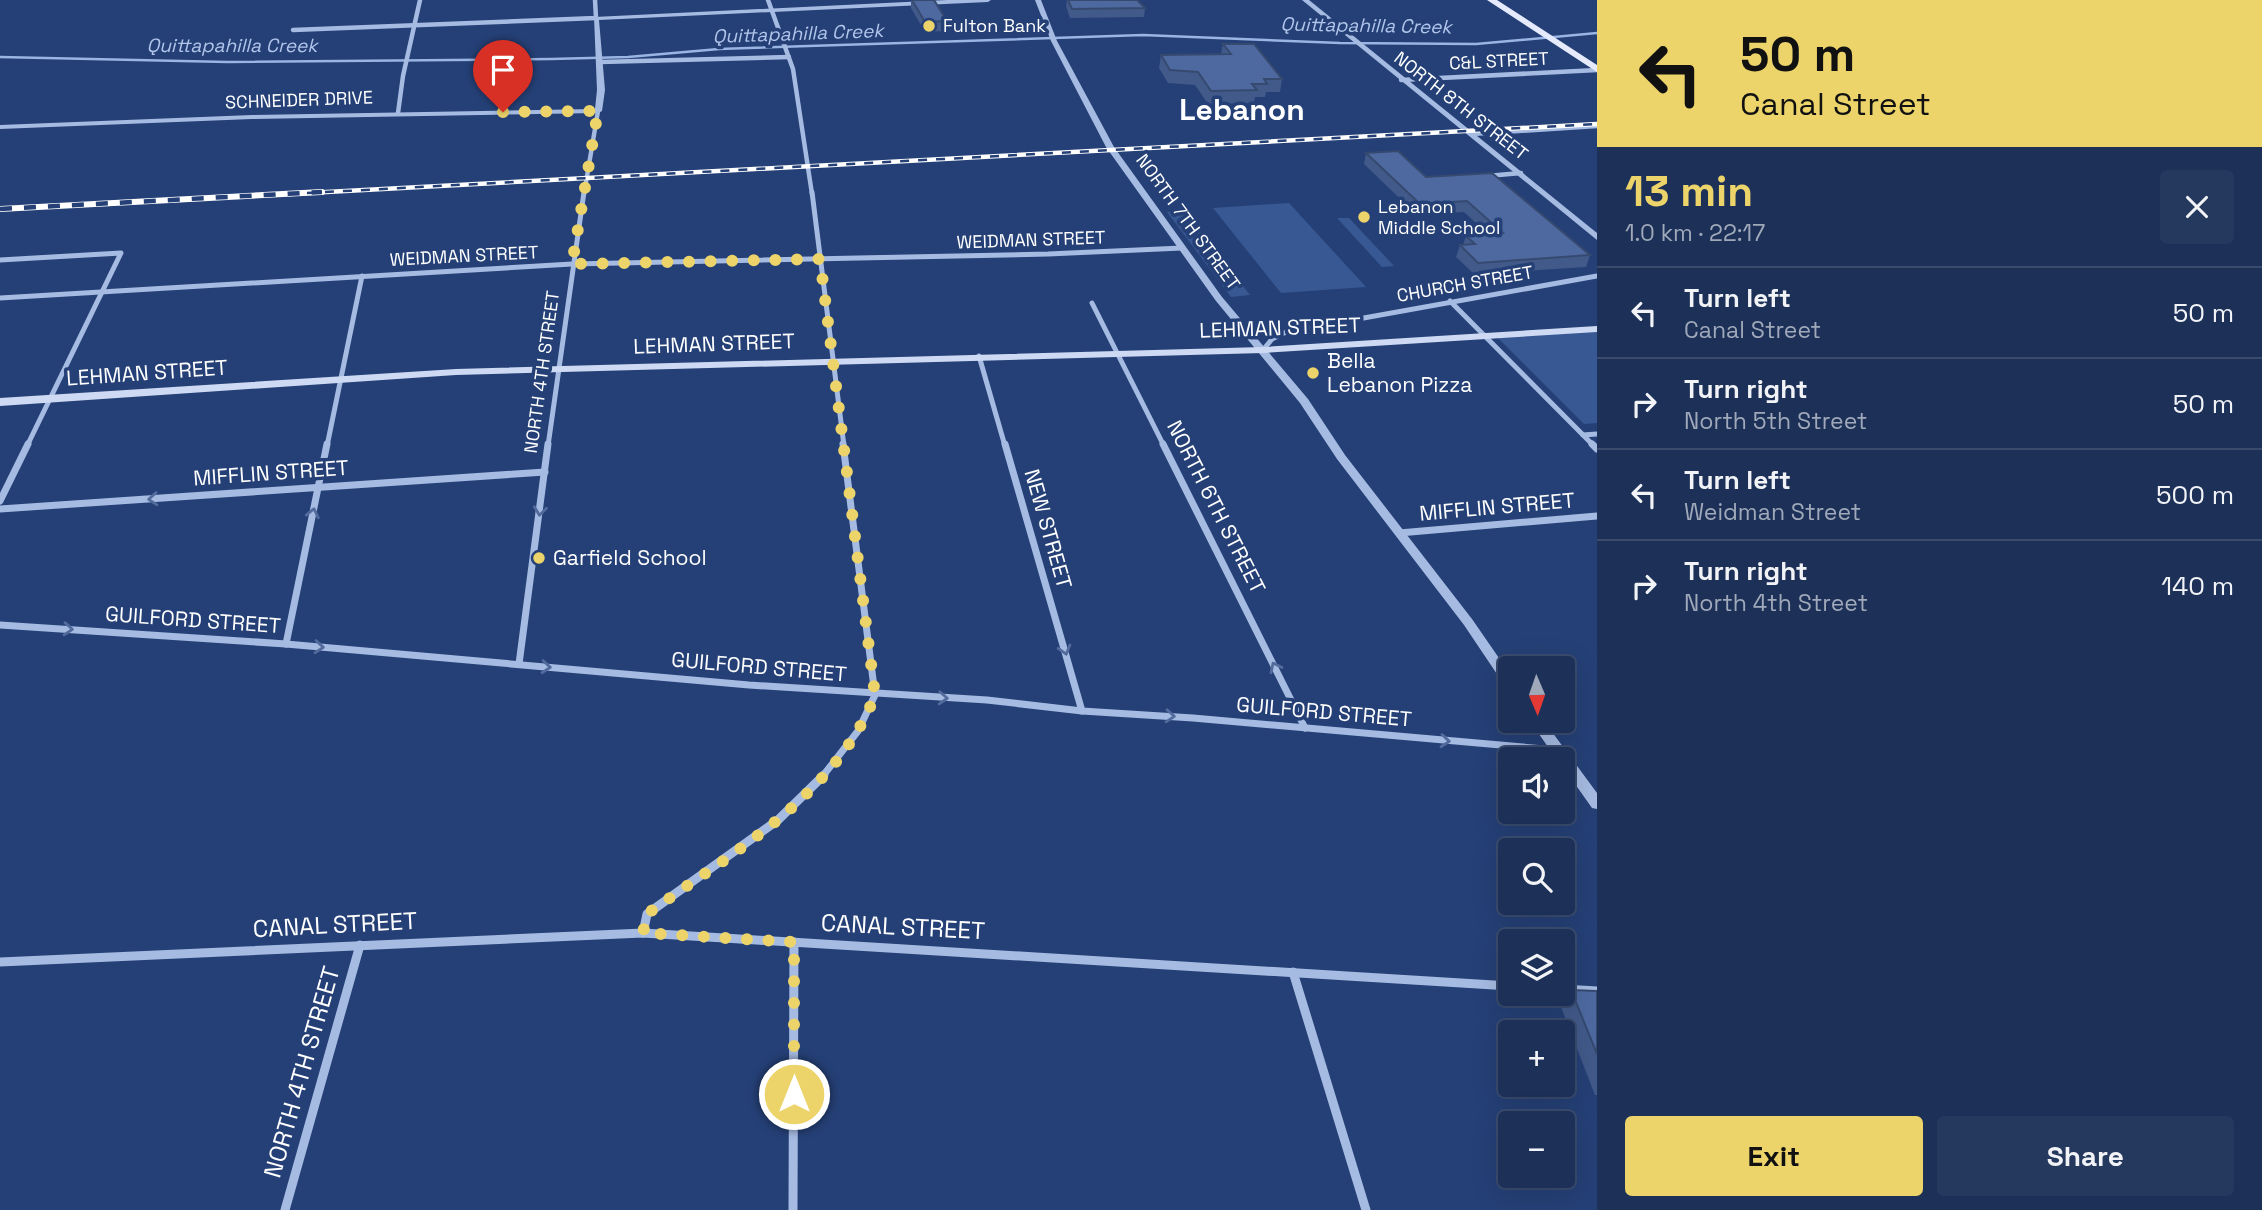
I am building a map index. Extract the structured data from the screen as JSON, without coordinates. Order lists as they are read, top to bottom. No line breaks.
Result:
{"streets":{"main road":["LEHMAN STREET"],"street":["C&L STREET","SCHNEIDER DRIVE","NORTH 8TH STREET","NORTH 7TH STREET","WEIDMAN STREET","CHURCH STREET","NORTH 4TH STREET","MIFFLIN STREET","NORTH 6TH STREET","NEW STREET","GUILFORD STREET","CANAL STREET"]},"crossings":[["C&L STREET","NORTH 8TH STREET"],["SCHNEIDER DRIVE","NORTH 4TH STREET"],["NORTH 7TH STREET","WEIDMAN STREET"],["NORTH 7TH STREET","CHURCH STREET"],["NORTH 7TH STREET","LEHMAN STREET"],["NORTH 7TH STREET","MIFFLIN STREET"],["WEIDMAN STREET","NORTH 4TH STREET"],["CHURCH STREET","LEHMAN STREET"],["LEHMAN STREET","NORTH 4TH STREET"],["LEHMAN STREET","NORTH 6TH STREET"],["LEHMAN STREET","NEW STREET"],["NORTH 4TH STREET","MIFFLIN STREET"],["NORTH 4TH STREET","GUILFORD STREET"],["NORTH 4TH STREET","CANAL STREET"],["NORTH 6TH STREET","GUILFORD STREET"],["NEW STREET","GUILFORD STREET"]],"one_way":["MIFFLIN STREET","NORTH 6TH STREET","NEW STREET","GUILFORD STREET"],"districts":["Lebanon"],"water":["Quittapahilla Creek"],"places":["Fulton Bank","Lebanon Middle School","Bella Lebanon Pizza","Garfield School"],"north":"bottom","page":{"turn":["50 m","Canal Street"],"heading":["13 min","1.0 km · 22:17"],"list":[{"name":"Turn left","note":"Canal Street","value":"50 m"},{"name":"Turn right","note":"North 5th Street","value":"50 m"},{"name":"Turn left","note":"Weidman Street","value":"500 m"},{"name":"Turn right","note":"North 4th Street","value":"140 m"}],"map_buttons":["+","−"],"buttons":["Exit","Share"]}}
